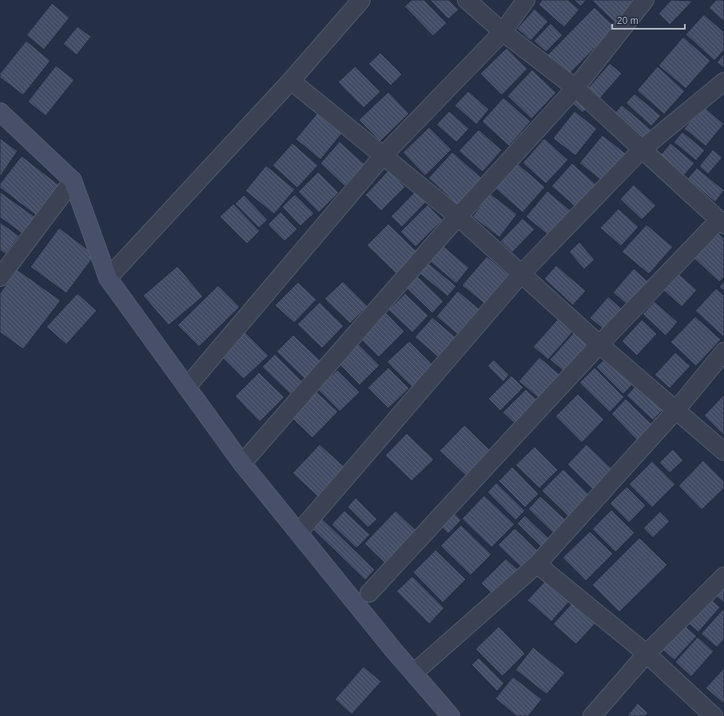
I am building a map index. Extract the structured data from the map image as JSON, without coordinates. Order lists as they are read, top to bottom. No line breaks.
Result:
{"scale_bar":"20 m"}
